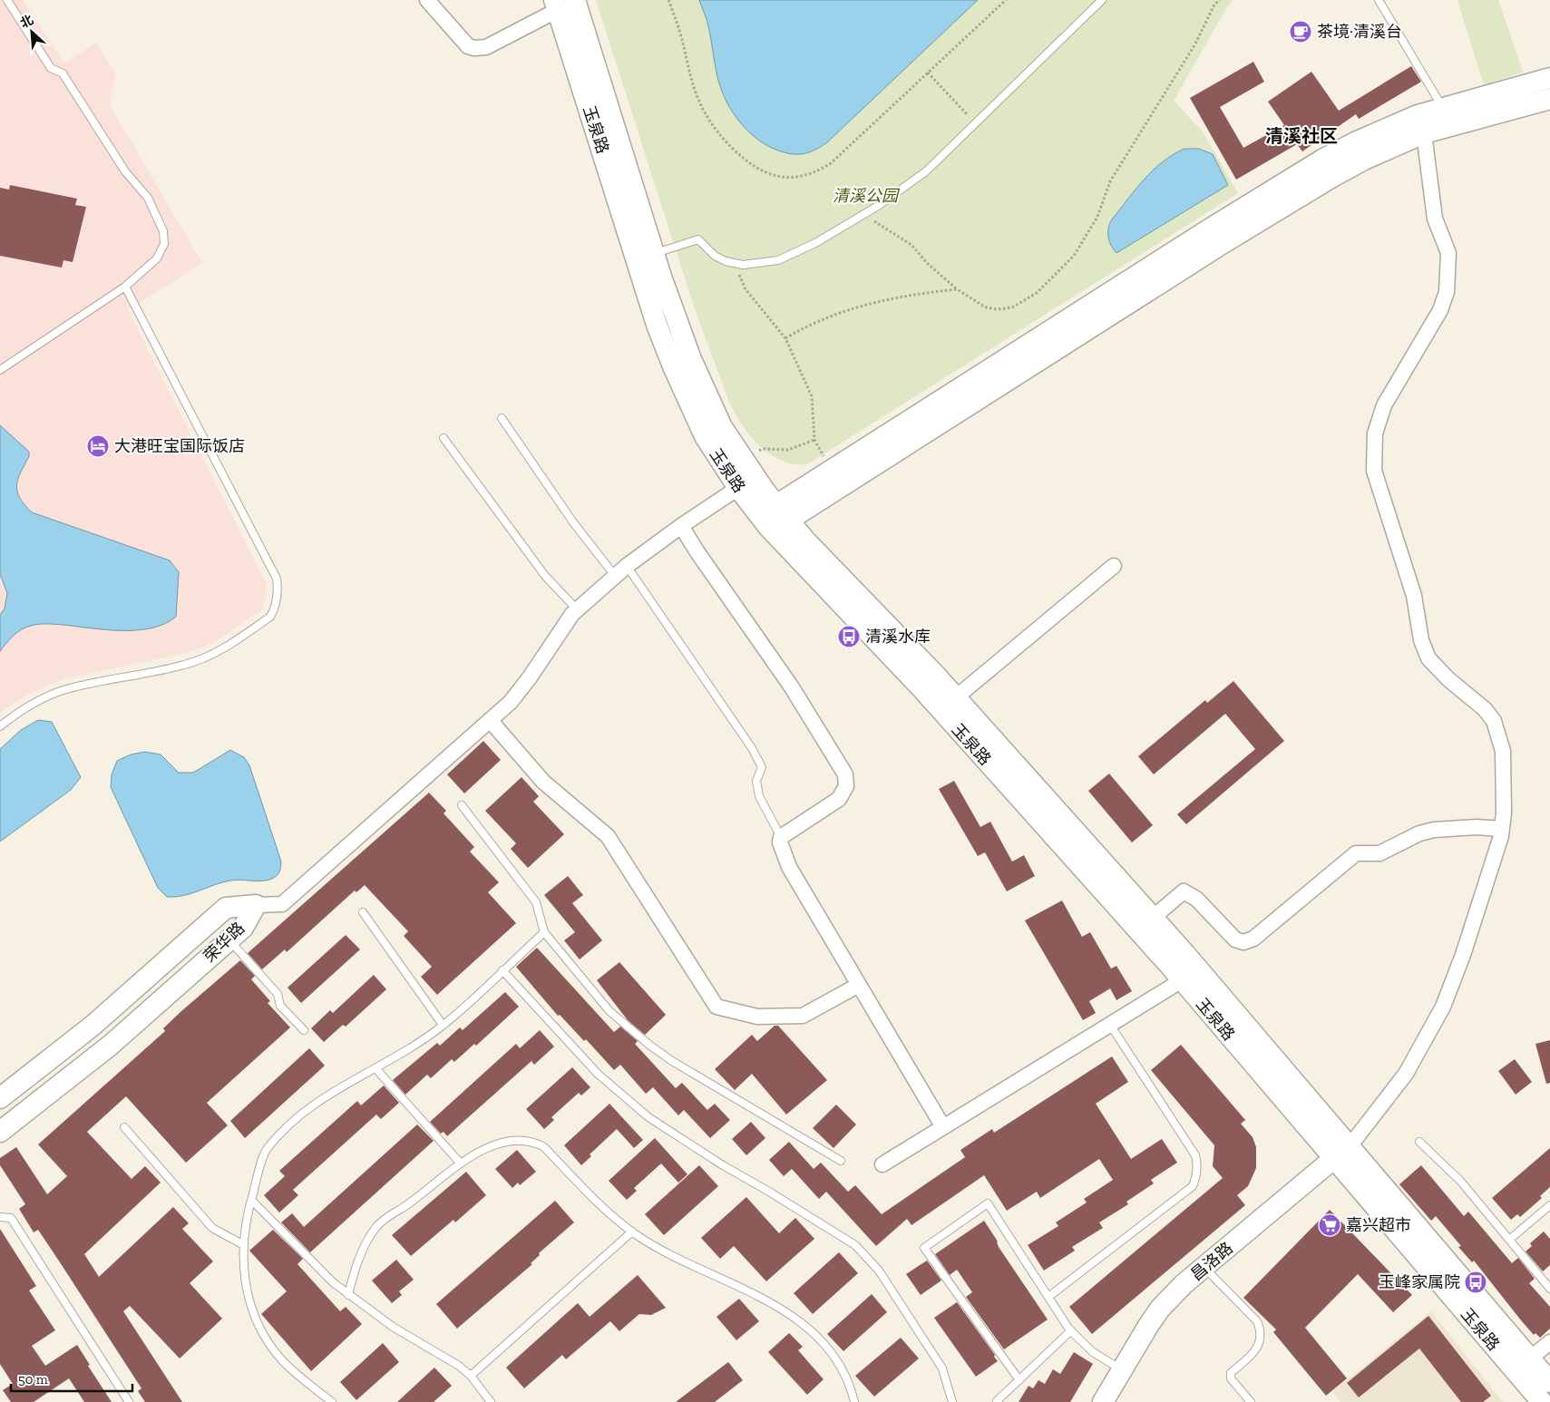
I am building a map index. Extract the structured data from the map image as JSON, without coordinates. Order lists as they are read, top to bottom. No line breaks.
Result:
{"streets":{"main road":["玉泉路","荣华路","昌洛路"]},"crossings":[["玉泉路","昌洛路"]],"districts":["清溪社区"],"parks":["清溪公园"],"places":{"cafe":["茶境·清溪台"],"hotel":["大港旺宝国际饭店"],"bus stop":["清溪水库","玉峰家属院"],"supermarket":["嘉兴超市"]},"scale_bar":"50 m","north":"top left"}
